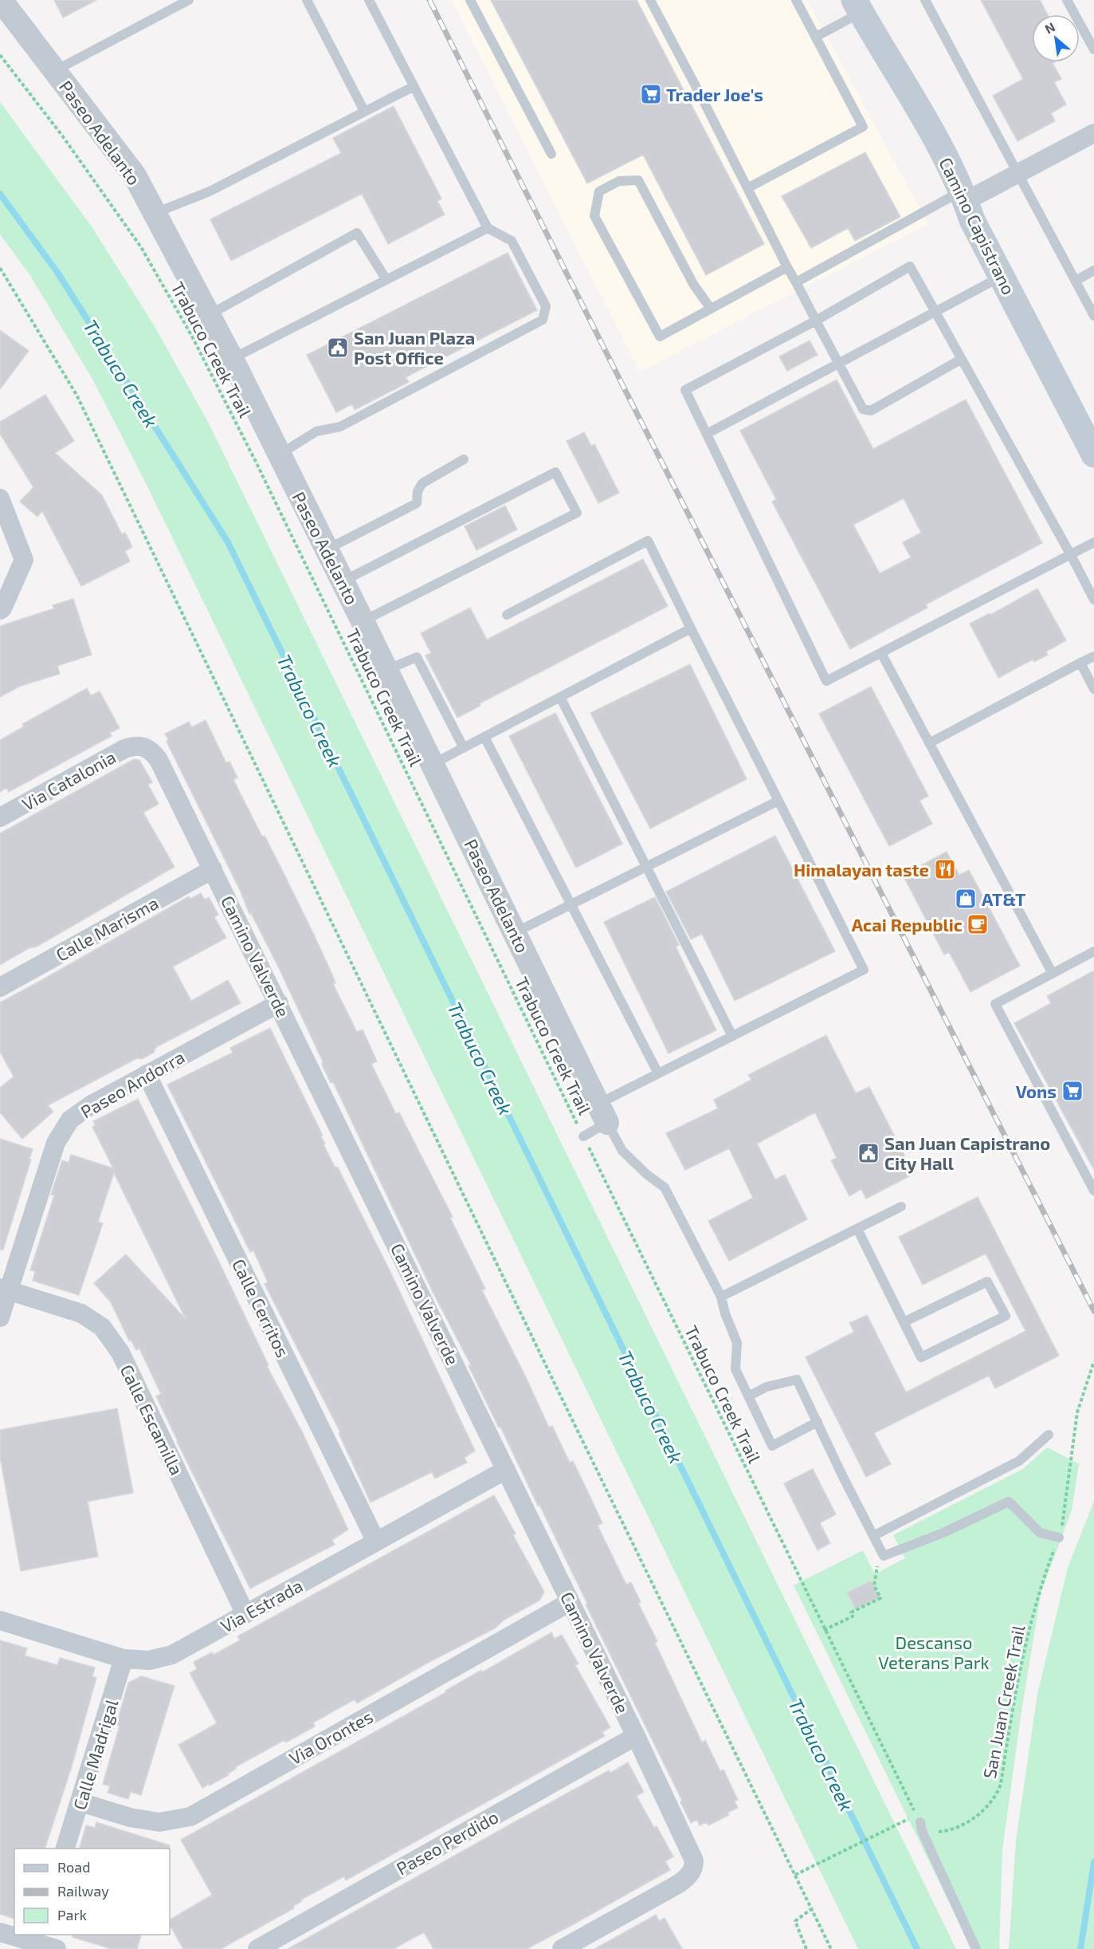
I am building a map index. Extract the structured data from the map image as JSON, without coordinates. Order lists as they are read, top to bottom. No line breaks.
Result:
{"streets":{"main road":["Camino Capistrano"],"street":["Paseo Adelanto","Via Catalonia","Calle Marisma","Camino Valverde","Paseo Andorra","Calle Cerritos","Calle Escamilla","Via Estrada","Via Orontes","Calle Madrigal","Paseo Perdido"],"path":["Trabuco Creek Trail","San Juan Creek Trail"]},"crossings":[["Trabuco Creek Trail","San Juan Creek Trail"],["Via Catalonia","Camino Valverde"],["Calle Marisma","Camino Valverde"],["Camino Valverde","Paseo Andorra"],["Camino Valverde","Via Estrada"],["Camino Valverde","Via Orontes"],["Camino Valverde","Paseo Perdido"],["Paseo Andorra","Calle Cerritos"],["Paseo Andorra","Calle Escamilla"],["Calle Cerritos","Via Estrada"],["Calle Escamilla","Via Estrada"],["Via Estrada","Calle Madrigal"],["Via Orontes","Calle Madrigal"]],"water":["Trabuco Creek"],"parks":["Descanso Veterans Park"],"places":{"supermarket":["Trader Joe's","Vons"],"public building":["San Juan Plaza Post Office","San Juan Capistrano City Hall"],"restaurant":["Himalayan taste"],"shop":["AT&T"],"cafe":["Acai Republic"]},"legend":["Road","Railway","Park"],"north":"top left"}
